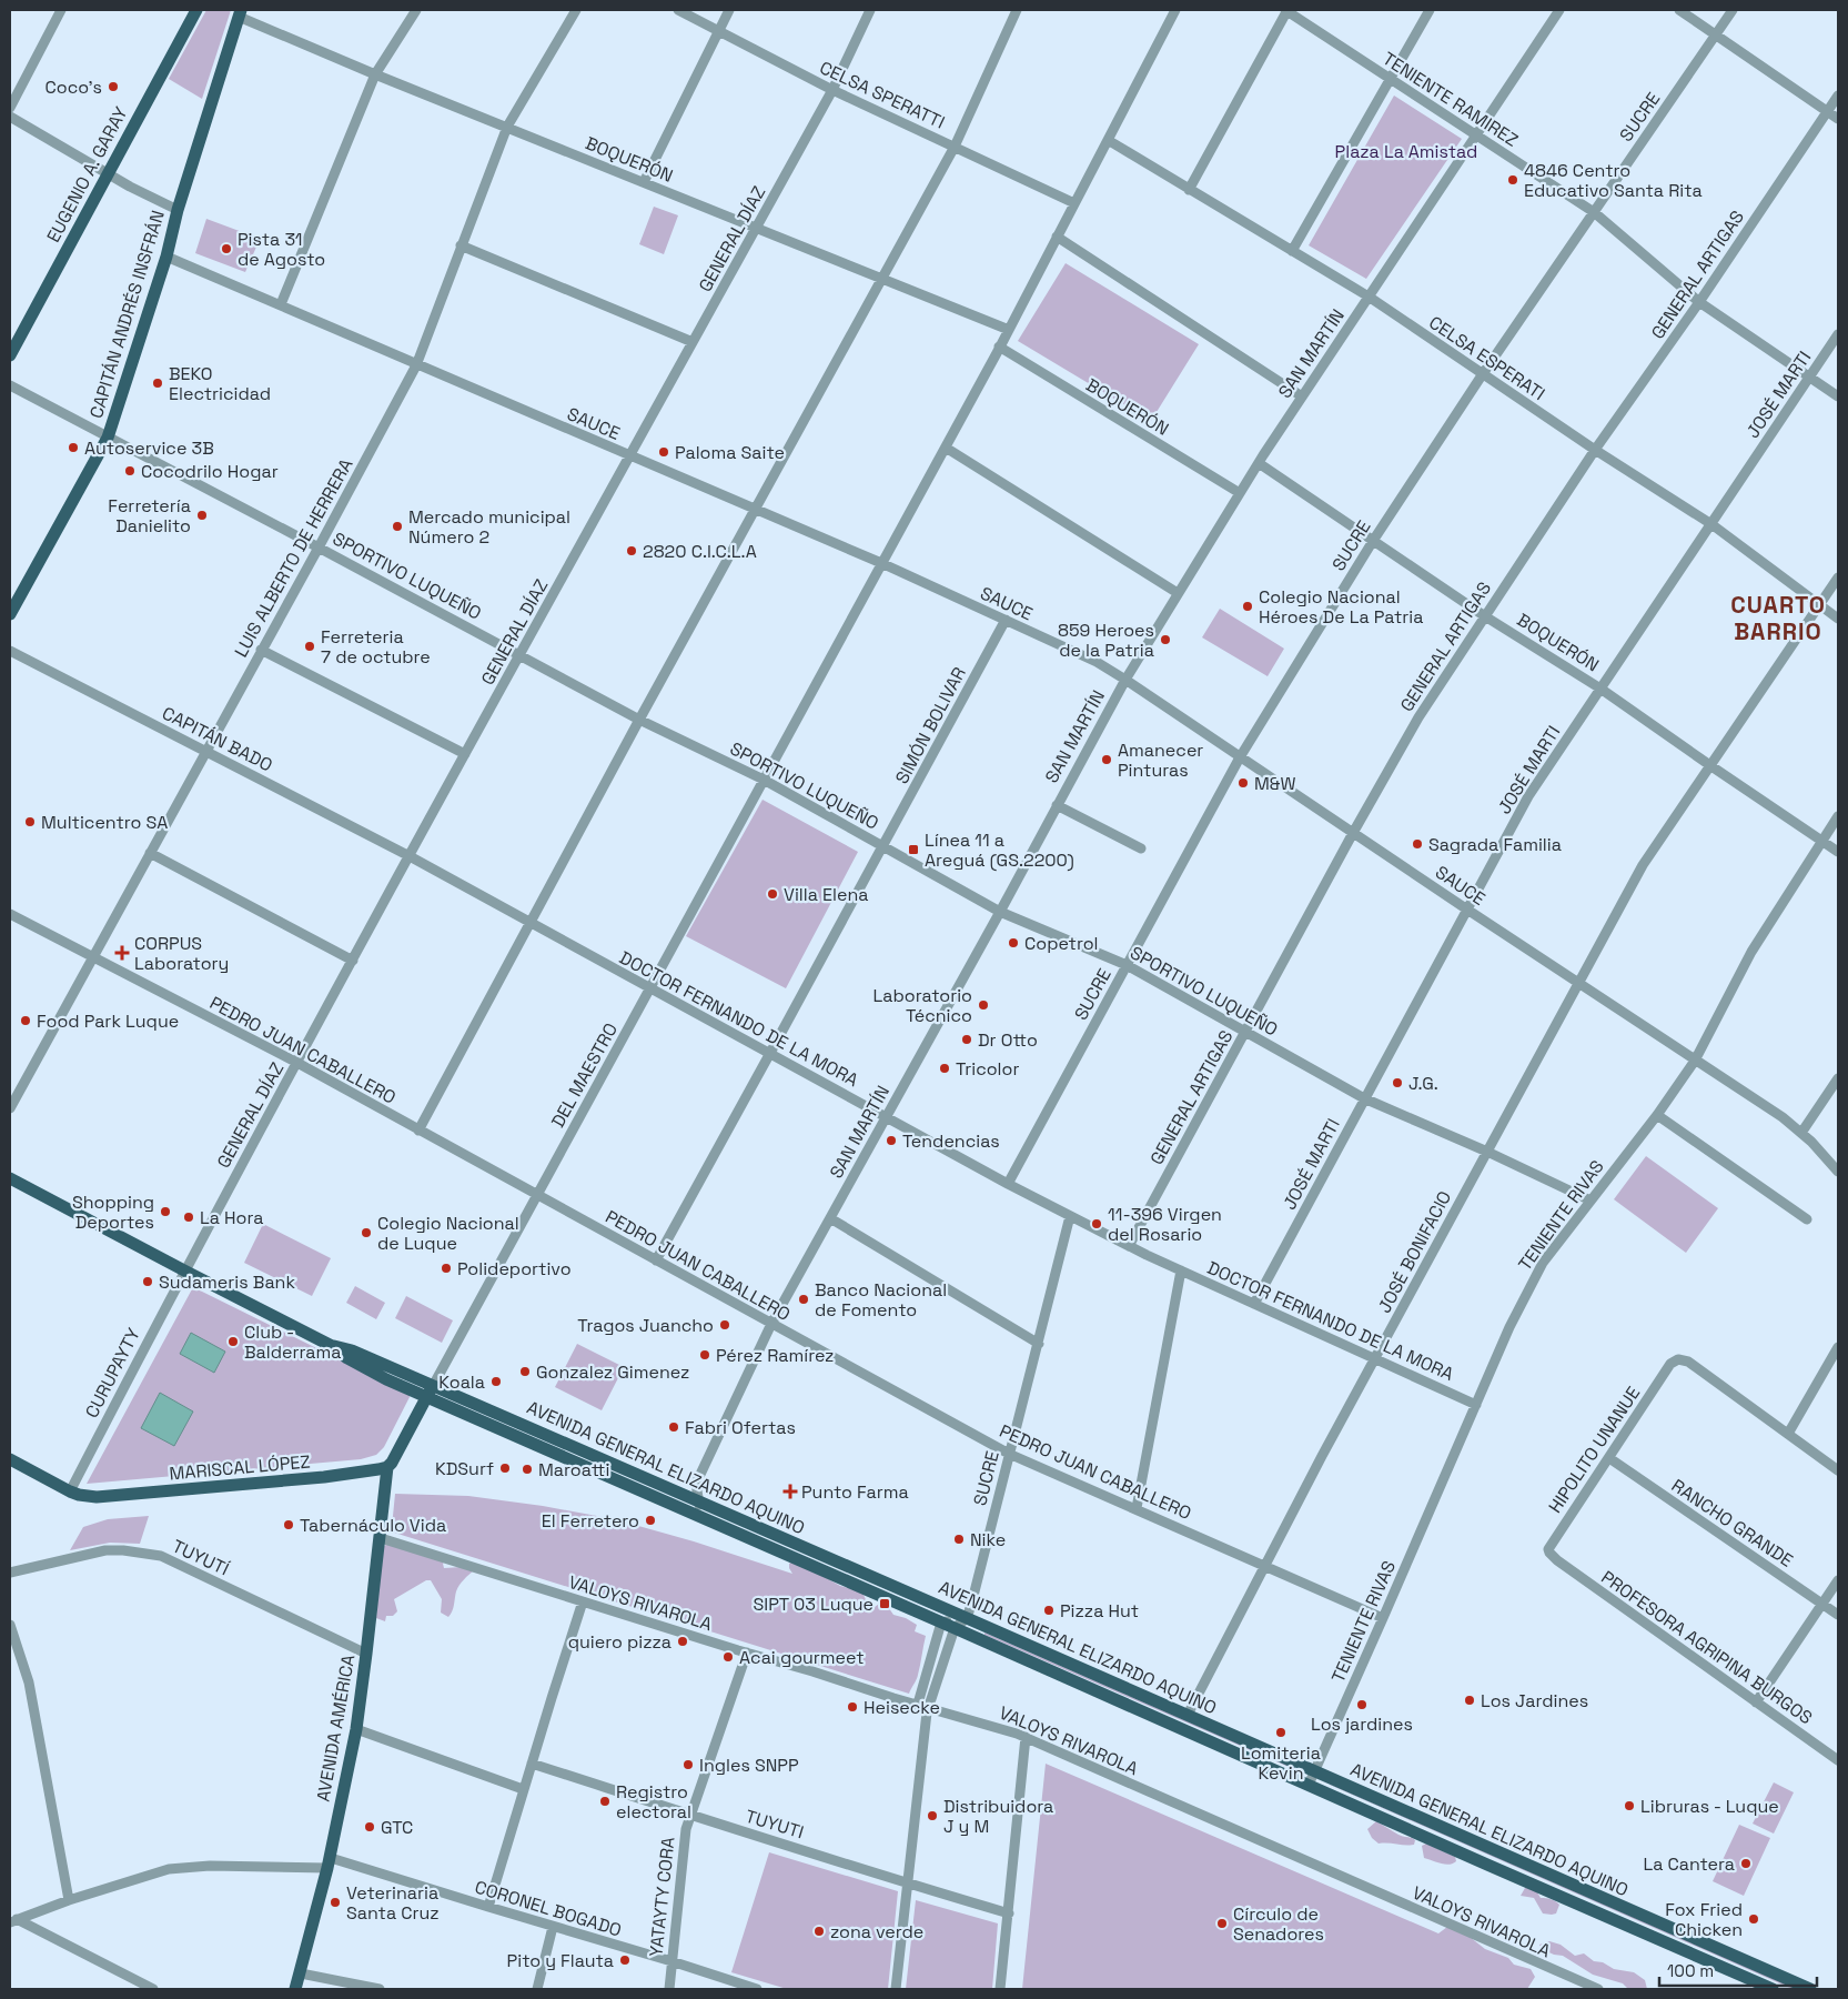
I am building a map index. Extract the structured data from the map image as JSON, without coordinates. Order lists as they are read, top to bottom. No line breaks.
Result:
{"streets":{"main road":["EUGENIO A. GARAY","CAPITÁN ANDRÉS INSFRÁN","MARISCAL LÓPEZ","AVENIDA GENERAL ELIZARDO AQUINO","AVENIDA AMÉRICA"],"street":["CELSA SPERATTI","TENIENTE RAMIREZ","SUCRE","BOQUERÓN","GENERAL DÍAZ","GENERAL ARTIGAS","SAN MARTÍN","CELSA ESPERATI","JOSÉ MARTI","SAUCE","LUIS ALBERTO DE HERRERA","SPORTIVO LUQUEÑO","SIMÓN BOLIVAR","CAPITÁN BADO","DOCTOR FERNANDO DE LA MORA","PEDRO JUAN CABALLERO","DEL MAESTRO","TENIENTE RIVAS","JOSÉ BONIFACIO","CURUPAYTY","HIPOLITO UNANUE","RANCHO GRANDE","TUYUTÍ","VALOYS RIVAROLA","PROFESORA AGRIPINA BURGOS","TUYUTI","YATAYTY CORA","CORONEL BOGADO"]},"crossings":[["CELSA SPERATTI","GENERAL DÍAZ"],["CELSA SPERATTI","DEL MAESTRO"],["TENIENTE RAMIREZ","SUCRE"],["TENIENTE RAMIREZ","GENERAL ARTIGAS"],["TENIENTE RAMIREZ","SAN MARTÍN"],["TENIENTE RAMIREZ","JOSÉ MARTI"],["SUCRE","BOQUERÓN"],["SUCRE","CELSA ESPERATI"],["SUCRE","SAUCE"],["SUCRE","SPORTIVO LUQUEÑO"],["SUCRE","DOCTOR FERNANDO DE LA MORA"],["SUCRE","PEDRO JUAN CABALLERO"],["SUCRE","AVENIDA GENERAL ELIZARDO AQUINO"],["BOQUERÓN","GENERAL DÍAZ"],["BOQUERÓN","GENERAL ARTIGAS"],["BOQUERÓN","CAPITÁN ANDRÉS INSFRÁN"],["BOQUERÓN","SAN MARTÍN"],["BOQUERÓN","JOSÉ MARTI"],["BOQUERÓN","LUIS ALBERTO DE HERRERA"],["BOQUERÓN","DEL MAESTRO"],["BOQUERÓN","TENIENTE RIVAS"],["BOQUERÓN","JOSÉ BONIFACIO"],["GENERAL DÍAZ","SAUCE"],["GENERAL DÍAZ","SPORTIVO LUQUEÑO"],["GENERAL DÍAZ","CAPITÁN BADO"],["GENERAL DÍAZ","DOCTOR FERNANDO DE LA MORA"],["GENERAL DÍAZ","PEDRO JUAN CABALLERO"],["GENERAL DÍAZ","CURUPAYTY"],["GENERAL DÍAZ","AVENIDA GENERAL ELIZARDO AQUINO"],["GENERAL ARTIGAS","CELSA ESPERATI"],["GENERAL ARTIGAS","SAUCE"],["GENERAL ARTIGAS","SPORTIVO LUQUEÑO"],["GENERAL ARTIGAS","DOCTOR FERNANDO DE LA MORA"],["CAPITÁN ANDRÉS INSFRÁN","SAUCE"],["CAPITÁN ANDRÉS INSFRÁN","SPORTIVO LUQUEÑO"],["SAN MARTÍN","CELSA ESPERATI"],["SAN MARTÍN","SAUCE"],["SAN MARTÍN","SPORTIVO LUQUEÑO"],["SAN MARTÍN","DOCTOR FERNANDO DE LA MORA"],["SAN MARTÍN","PEDRO JUAN CABALLERO"],["SAN MARTÍN","AVENIDA GENERAL ELIZARDO AQUINO"],["CELSA ESPERATI","JOSÉ MARTI"],["CELSA ESPERATI","DEL MAESTRO"],["CELSA ESPERATI","JOSÉ BONIFACIO"],["JOSÉ MARTI","SAUCE"],["JOSÉ MARTI","SPORTIVO LUQUEÑO"],["JOSÉ MARTI","DOCTOR FERNANDO DE LA MORA"],["SAUCE","LUIS ALBERTO DE HERRERA"],["SAUCE","SIMÓN BOLIVAR"],["SAUCE","DEL MAESTRO"],["SAUCE","TENIENTE RIVAS"],["SAUCE","JOSÉ BONIFACIO"],["LUIS ALBERTO DE HERRERA","SPORTIVO LUQUEÑO"],["LUIS ALBERTO DE HERRERA","CAPITÁN BADO"],["LUIS ALBERTO DE HERRERA","PEDRO JUAN CABALLERO"],["SPORTIVO LUQUEÑO","SIMÓN BOLIVAR"],["SPORTIVO LUQUEÑO","DEL MAESTRO"],["SPORTIVO LUQUEÑO","TENIENTE RIVAS"],["SPORTIVO LUQUEÑO","JOSÉ BONIFACIO"],["SIMÓN BOLIVAR","DOCTOR FERNANDO DE LA MORA"],["SIMÓN BOLIVAR","PEDRO JUAN CABALLERO"],["CAPITÁN BADO","DOCTOR FERNANDO DE LA MORA"],["DOCTOR FERNANDO DE LA MORA","DEL MAESTRO"],["DOCTOR FERNANDO DE LA MORA","TENIENTE RIVAS"],["DOCTOR FERNANDO DE LA MORA","JOSÉ BONIFACIO"],["PEDRO JUAN CABALLERO","DEL MAESTRO"],["PEDRO JUAN CABALLERO","TENIENTE RIVAS"],["PEDRO JUAN CABALLERO","JOSÉ BONIFACIO"],["DEL MAESTRO","AVENIDA GENERAL ELIZARDO AQUINO"],["TENIENTE RIVAS","AVENIDA GENERAL ELIZARDO AQUINO"],["JOSÉ BONIFACIO","AVENIDA GENERAL ELIZARDO AQUINO"],["CURUPAYTY","MARISCAL LÓPEZ"],["CURUPAYTY","AVENIDA GENERAL ELIZARDO AQUINO"],["HIPOLITO UNANUE","RANCHO GRANDE"],["HIPOLITO UNANUE","PROFESORA AGRIPINA BURGOS"],["MARISCAL LÓPEZ","AVENIDA AMÉRICA"],["TUYUTÍ","AVENIDA AMÉRICA"],["VALOYS RIVAROLA","AVENIDA AMÉRICA"],["VALOYS RIVAROLA","YATAYTY CORA"],["AVENIDA AMÉRICA","CORONEL BOGADO"],["TUYUTI","YATAYTY CORA"],["YATAYTY CORA","CORONEL BOGADO"]],"districts":["CUARTO BARRIO"],"parks":["Plaza La Amistad"],"places":{"other":["Coco's","4846 Centro Educativo Santa Rita","Pista 31 de Agosto","BEKO Electricidad","Autoservice 3B","Paloma Saite","Cocodrilo Hogar","Ferretería Danielito","Mercado municipal Número 2","2820 C.I.C.L.A","Colegio Nacional Héroes De La Patria","859 Heroes de la Patria","Ferreteria 7 de octubre","Amanecer Pinturas","M&W","Multicentro SA","Sagrada Familia","Villa Elena","Copetrol","Laboratorio Técnico","Food Park Luque","Dr Otto","Tricolor","J.G.","Tendencias","Shopping Deportes","La Hora","11-396 Virgen del Rosario","Colegio Nacional de Luque","Polideportivo","Sudameris Bank","Banco Nacional de Fomento","Tragos Juancho","Club - Balderrama","Pérez Ramírez","Gonzalez Gimenez","Koala","Fabri Ofertas","KDSurf","Maroatti","El Ferretero","Tabernáculo Vida","Nike","Pizza Hut","quiero pizza","Acai gourmeet","Los Jardines","Los jardines","Heisecke","Lomiteria Kevin","Ingles SNPP","Registro electoral","Libruras - Luque","Distribuidora J y M","GTC","La Cantera","Veterinaria Santa Cruz","Fox Fried Chicken","Círculo de Senadores","zona verde","Pito y Flauta"],"transit":["Línea 11 a Areguá (GS.2200)","SIPT 03 Luque"],"health":["CORPUS Laboratory","Punto Farma"]},"scale_bar":"100 m"}
